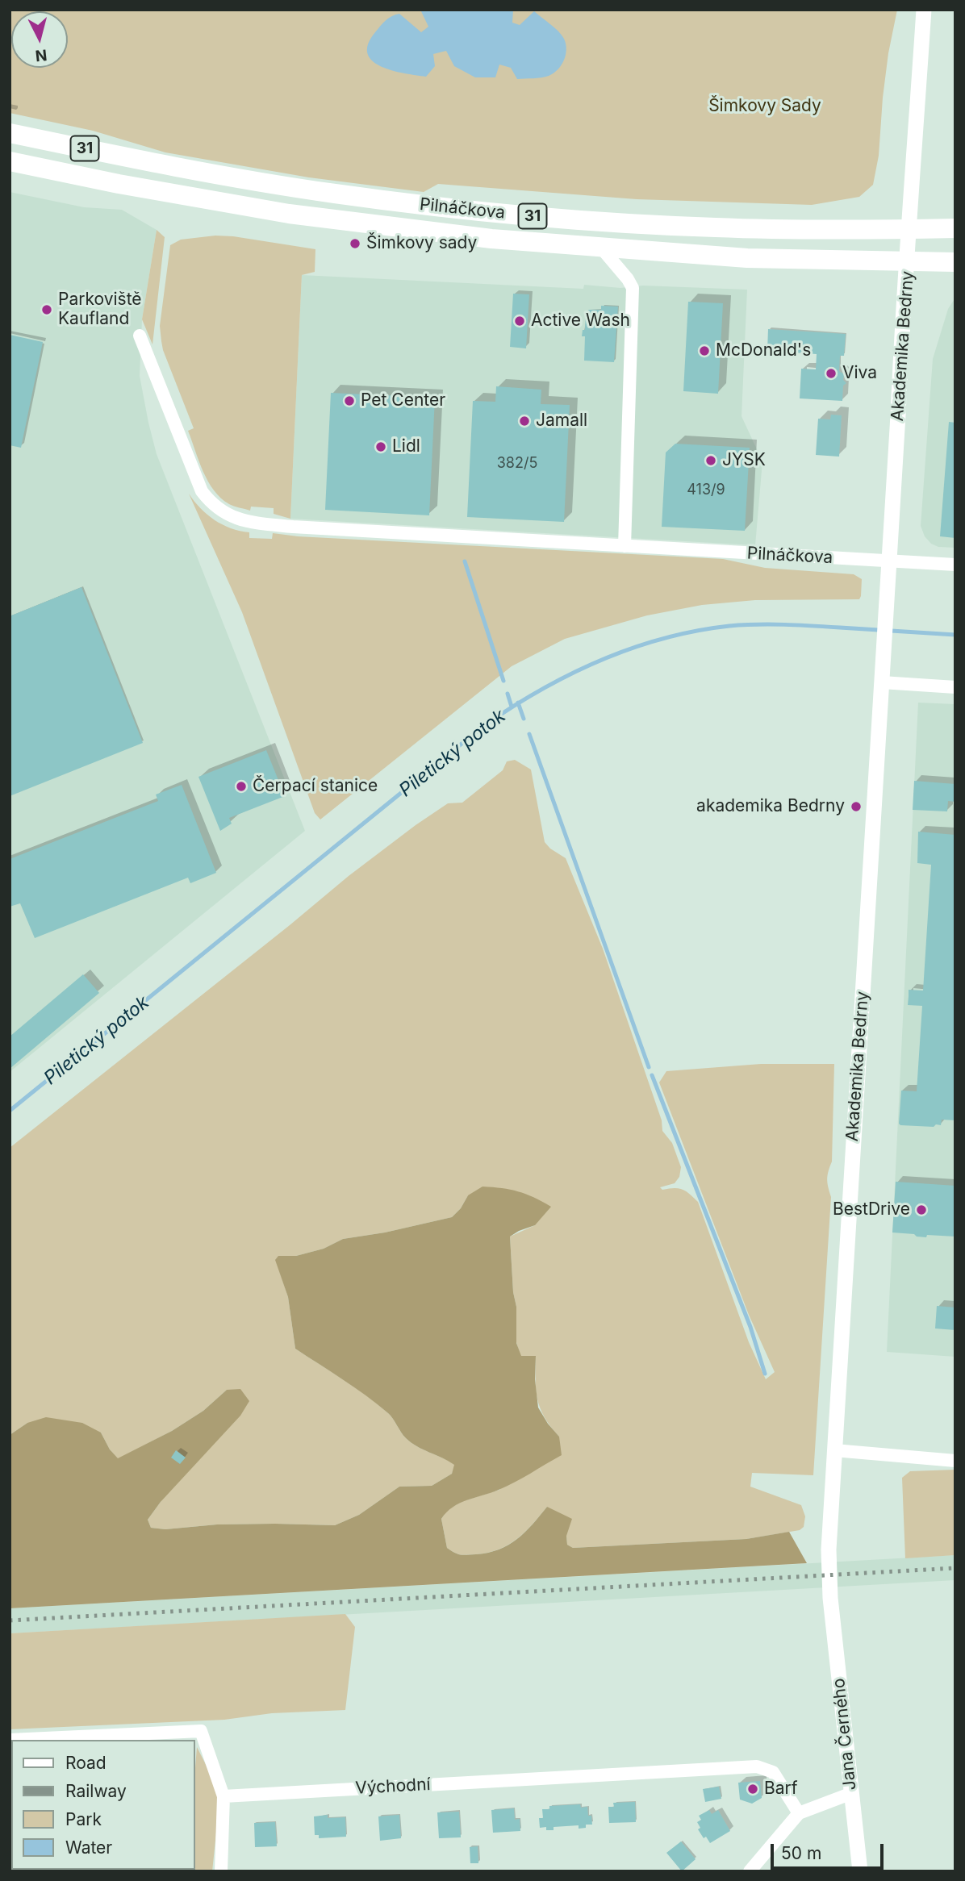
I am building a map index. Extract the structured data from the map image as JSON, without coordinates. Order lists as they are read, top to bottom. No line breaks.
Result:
{"streets":{"main road":["31","Pilnáčkova"],"street":["Akademika Bedrny","Jana Černého","Východní"]},"crossings":[["Pilnáčkova","Akademika Bedrny"],["Akademika Bedrny","Jana Černého"]],"water":["Piletický potok"],"parks":["Šimkovy Sady"],"places":["Šimkovy sady","Parkoviště Kaufland","Active Wash","McDonald's","Viva","Pet Center","Jamall","Lidl","JYSK","Čerpací stanice","akademika Bedrny","BestDrive","Barf"],"house_numbers":["382/5","413/9"],"legend":["Road","Railway","Park","Water"],"scale_bar":"50 m","north":"bottom"}
